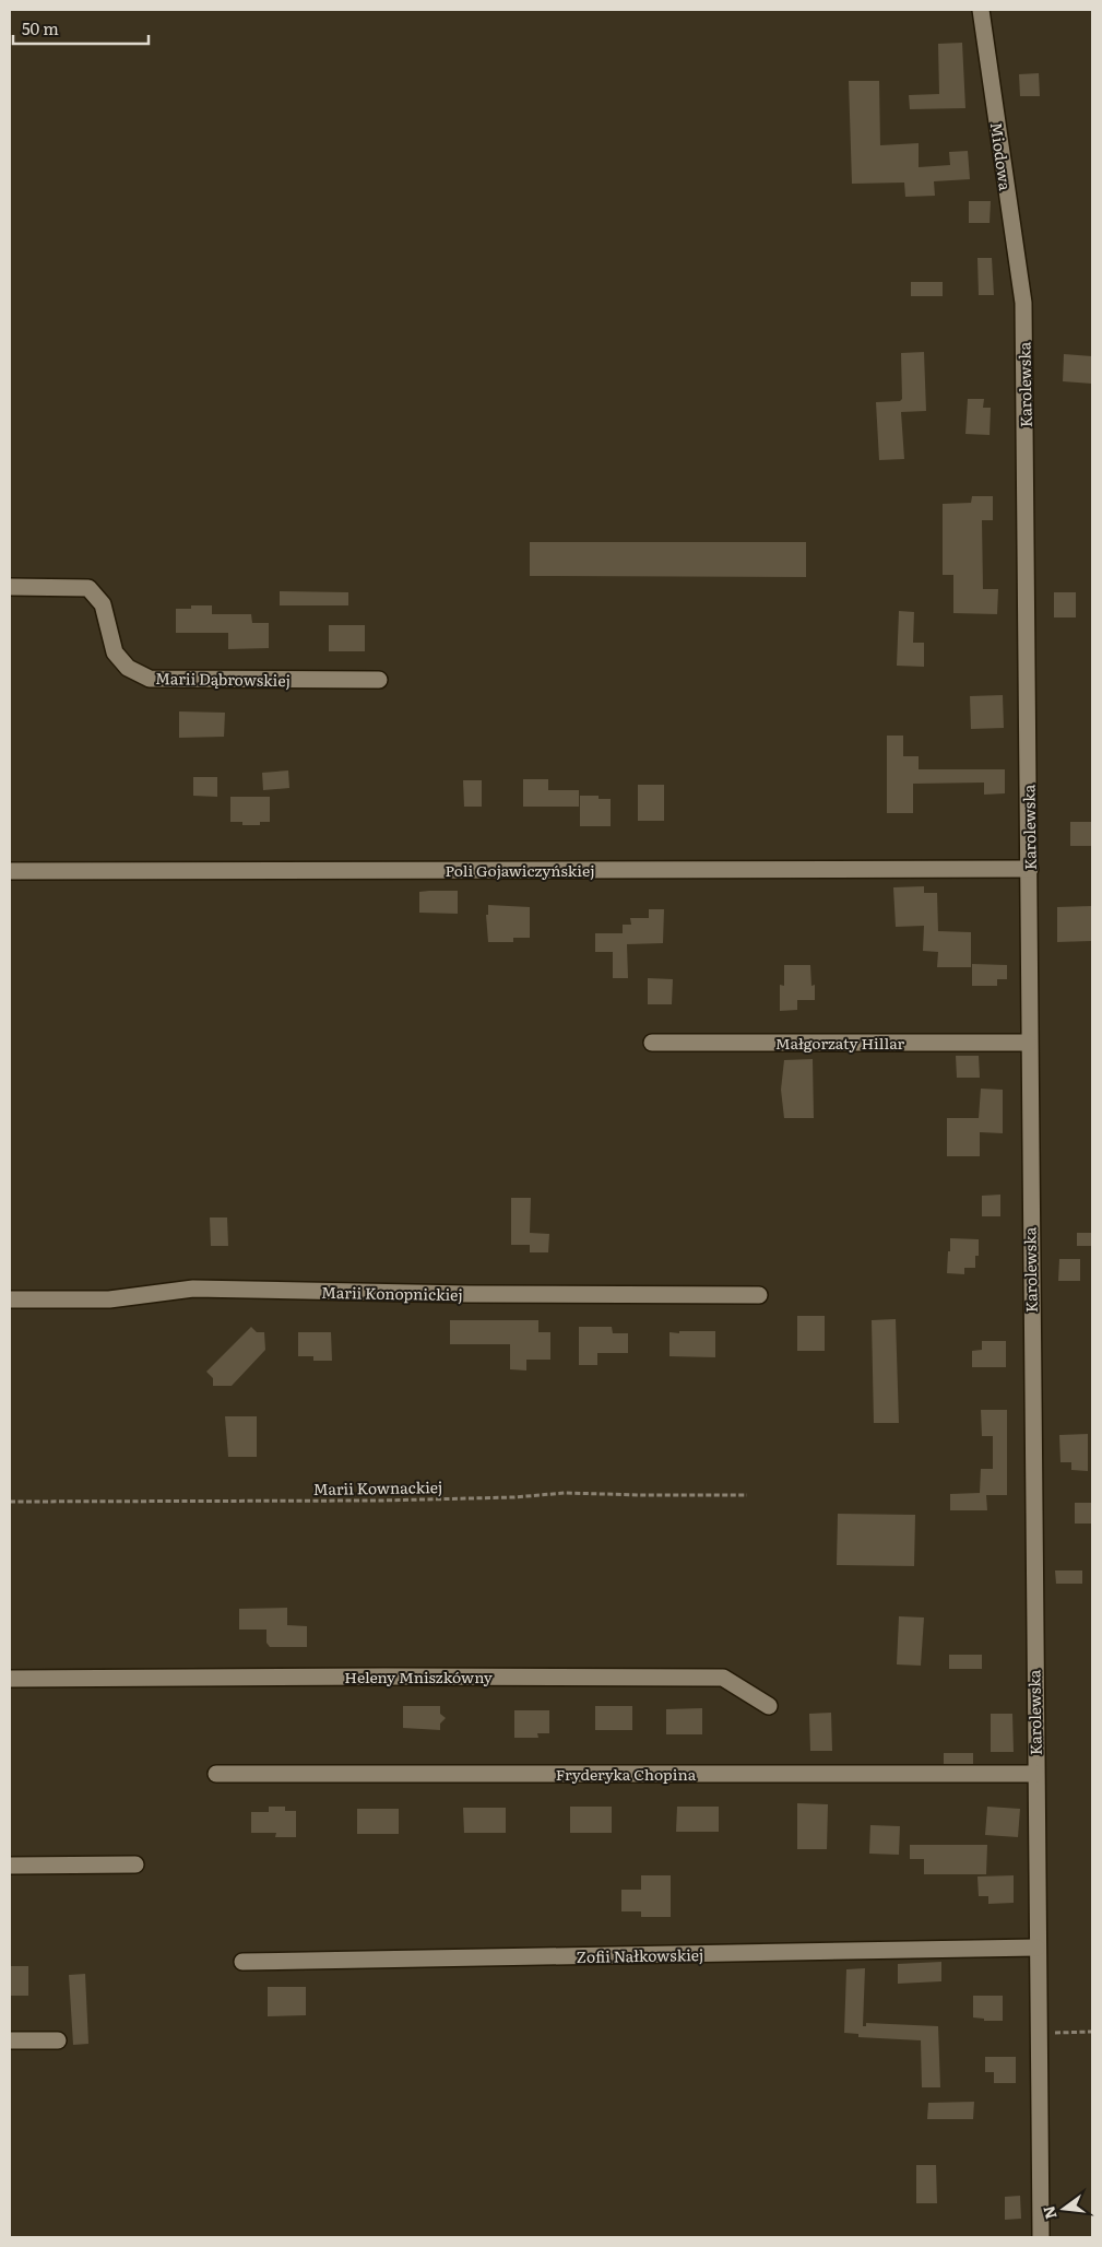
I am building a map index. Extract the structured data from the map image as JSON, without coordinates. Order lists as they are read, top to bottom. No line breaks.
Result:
{"streets":{"street":["Miodowa","Karolewska","Marii Dąbrowskiej","Poli Gojawiczyńskiej","Małgorzaty Hillar","Marii Konopnickiej","Heleny Mniszkówny","Fryderyka Chopina","Zofii Nałkowskiej"],"path":["Marii Kownackiej"]},"crossings":[["Miodowa","Karolewska"],["Karolewska","Poli Gojawiczyńskiej"],["Karolewska","Małgorzaty Hillar"],["Karolewska","Fryderyka Chopina"],["Karolewska","Zofii Nałkowskiej"]],"scale_bar":"50 m","north":"left"}
